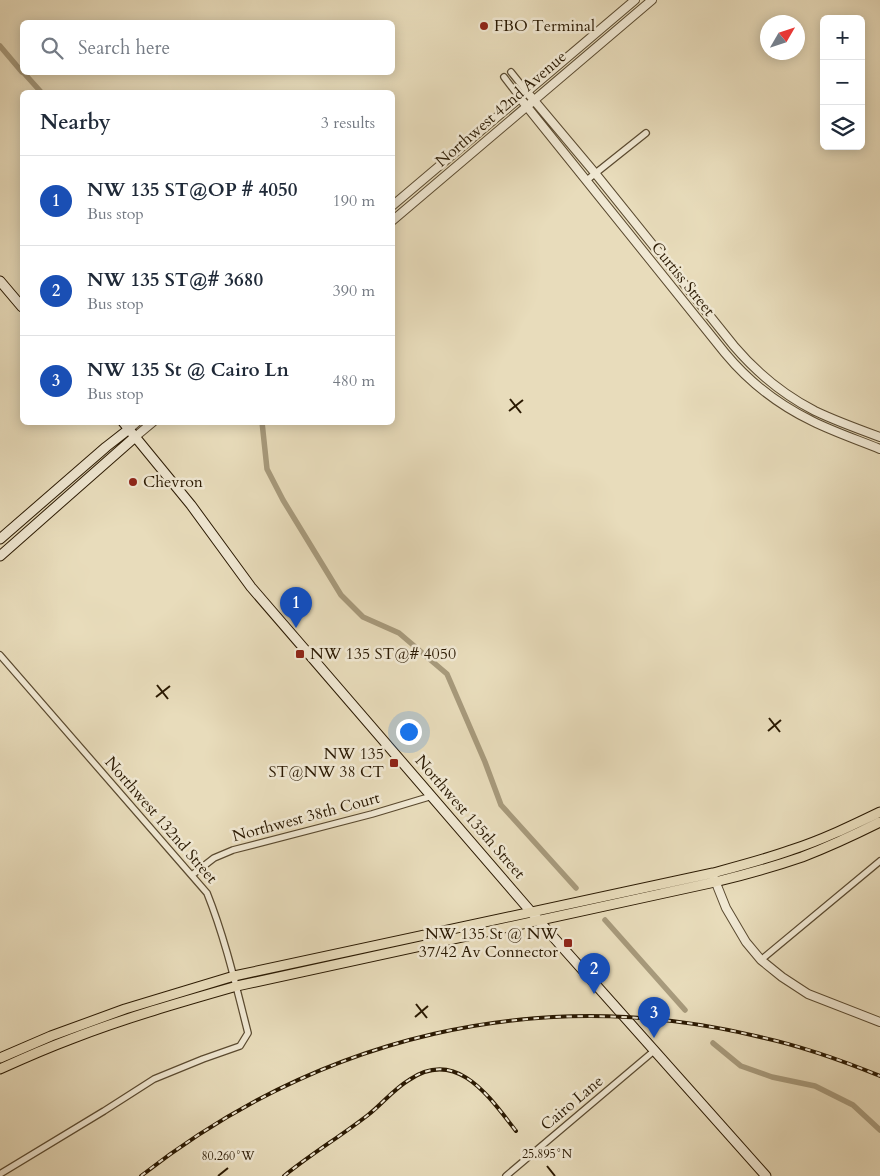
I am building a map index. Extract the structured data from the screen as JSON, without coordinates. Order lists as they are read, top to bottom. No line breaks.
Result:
{"streets":{"main road":["Northwest 135th Street"],"street":["Northwest 42nd Avenue","Curtiss Street","Northwest 38th Court","Northwest 132nd Street","Cairo Lane"]},"crossings":[["Northwest 42nd Avenue","Curtiss Street"],["Northwest 38th Court","Northwest 135th Street"],["Northwest 38th Court","Northwest 132nd Street"],["Northwest 135th Street","Cairo Lane"]],"places":{"other":["FBO Terminal","Chevron"],"transit":["NW 135 ST@# 4050","NW 135 ST@NW 38 CT","NW 135 St @ NW 37/42 Av Connector"]},"north":"top right","page":{"map_buttons":["+","−"],"search":"Search here","heading":["Nearby","3 results"],"list":[{"mark":"1","name":"NW 135 ST@OP # 4050","note":"Bus stop","value":"190 m"},{"mark":"2","name":"NW 135 ST@# 3680","note":"Bus stop","value":"390 m"},{"mark":"3","name":"NW 135 St @ Cairo Ln","note":"Bus stop","value":"480 m"}],"pins":["1","2","3"]},"coordinates":["25.895°N","80.260°W"]}
